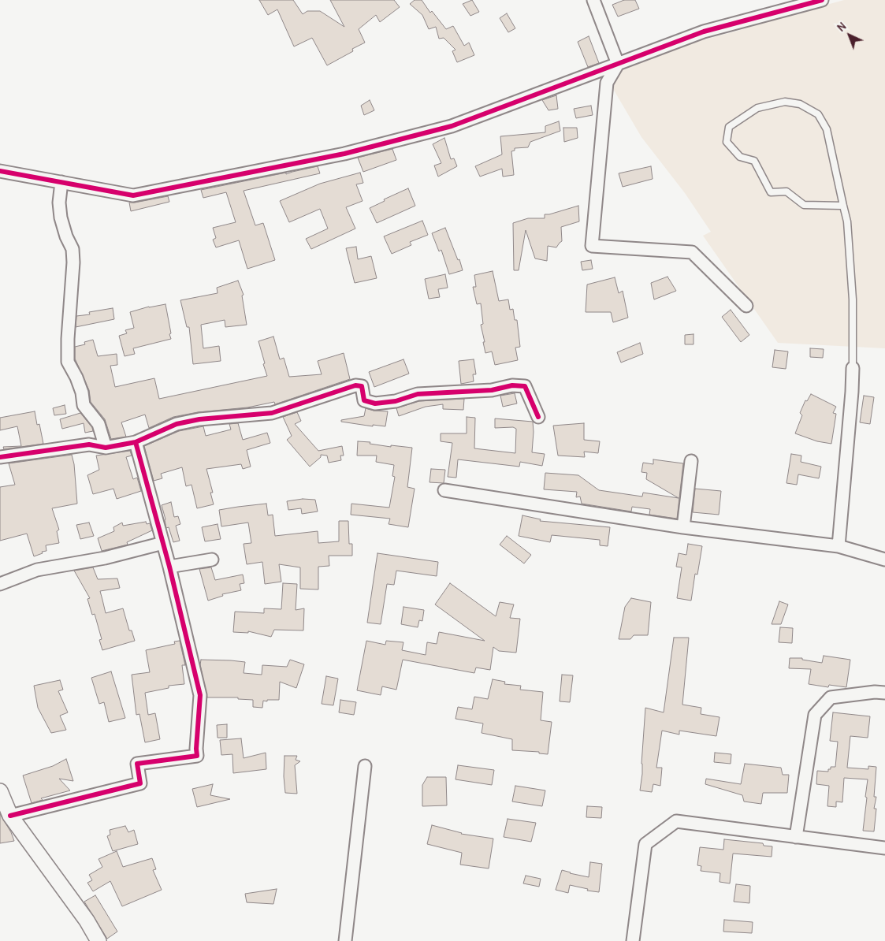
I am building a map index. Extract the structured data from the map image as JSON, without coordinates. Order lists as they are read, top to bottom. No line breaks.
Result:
{"north":"top left"}
